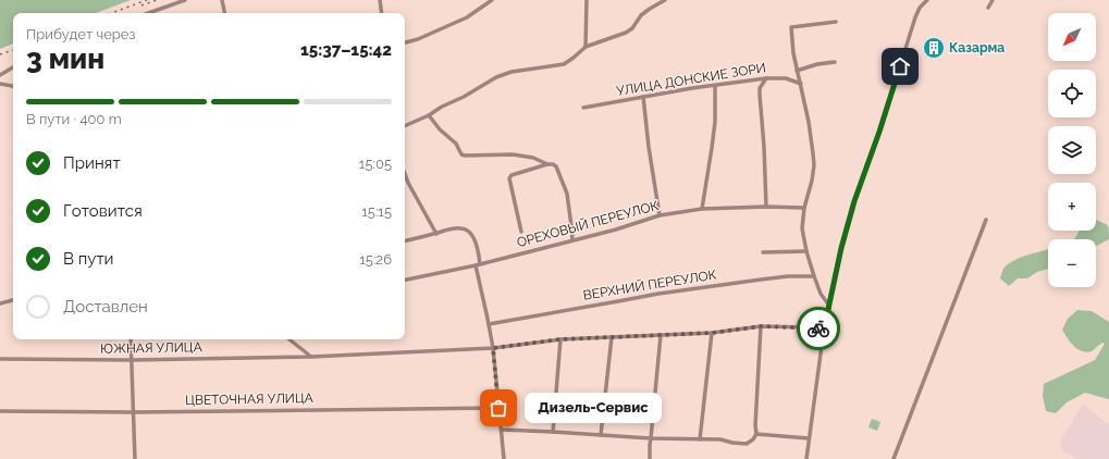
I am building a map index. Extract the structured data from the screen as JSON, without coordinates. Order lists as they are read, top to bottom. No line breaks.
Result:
{"streets":{"street":["УЛИЦА ДОНСКИЕ ЗОРИ","ОРЕХОВЫЙ ПЕРЕУЛОК","ВЕРХНИЙ ПЕРЕУЛОК","ЮЖНАЯ УЛИЦА","ЦВЕТОЧНАЯ УЛИЦА"]},"places":{"building":["Казарма"],"other":["Дизель-Сервис"]},"north":"bottom left","page":{"map_buttons":["+","−"],"heading":["3 мин","Прибудет через","15:37–15:42"],"bar":"В пути · 400 m","list":[["Принят","15:05"],["Готовится","15:15"],["В пути","15:26"],"Доставлен"],"bubble":"Дизель-Сервис"}}
